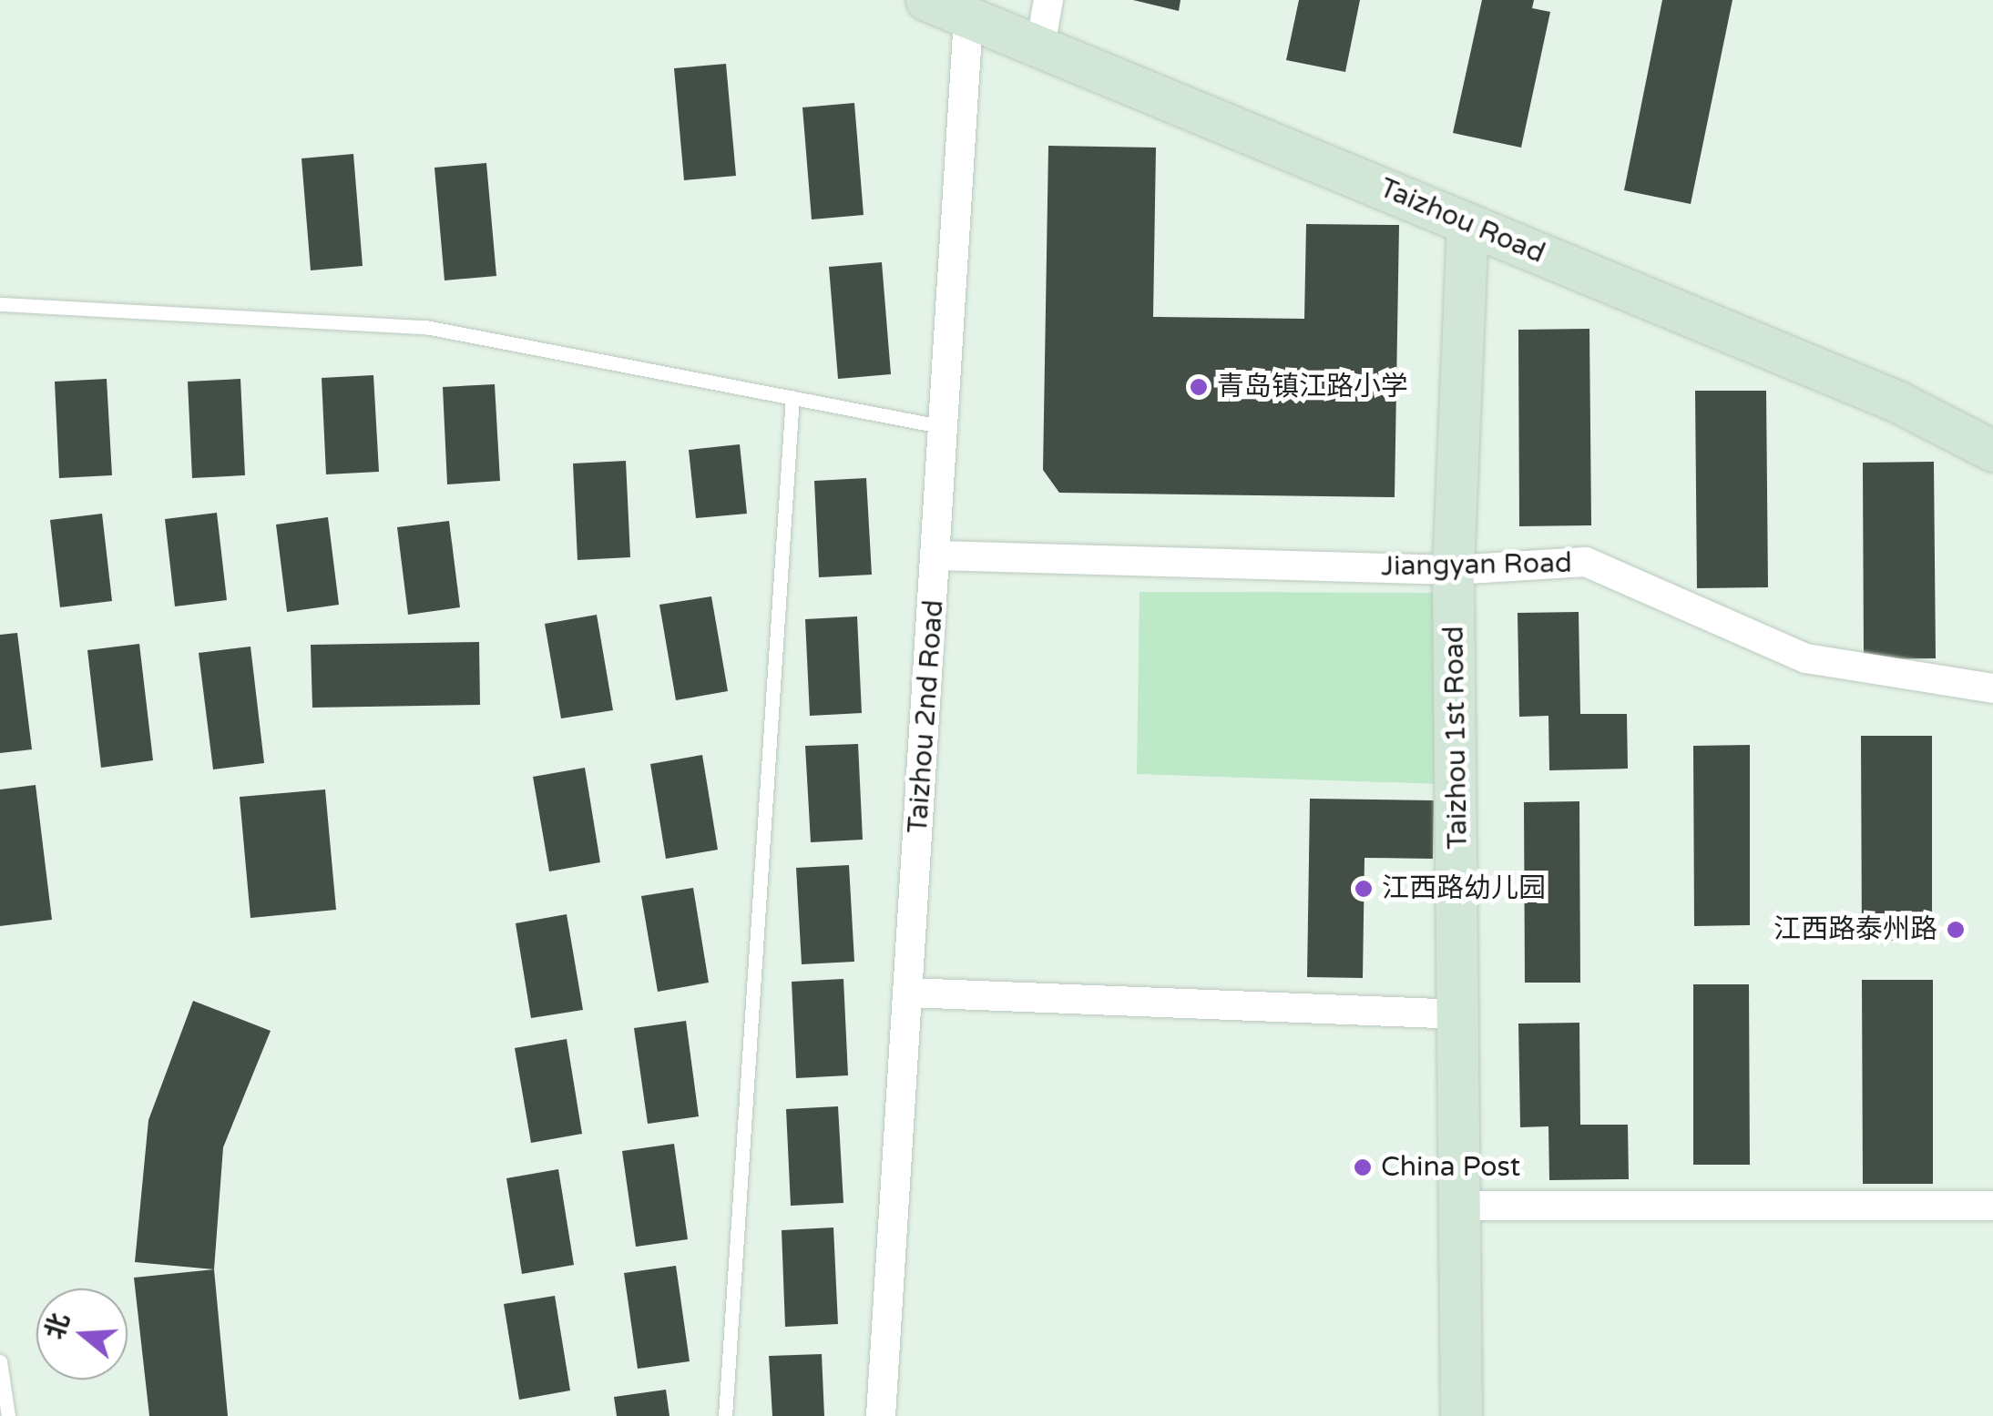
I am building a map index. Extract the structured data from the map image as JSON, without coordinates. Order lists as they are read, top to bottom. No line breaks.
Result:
{"streets":{"street":["Taizhou Road","Jiangyan Road","Taizhou 2nd Road","Taizhou 1st Road"]},"crossings":[["Taizhou Road","Taizhou 2nd Road"],["Taizhou Road","Taizhou 1st Road"],["Jiangyan Road","Taizhou 2nd Road"],["Jiangyan Road","Taizhou 1st Road"]],"places":["青岛镇江路小学","江西路幼儿园","江西路泰州路","China Post"],"north":"left"}
